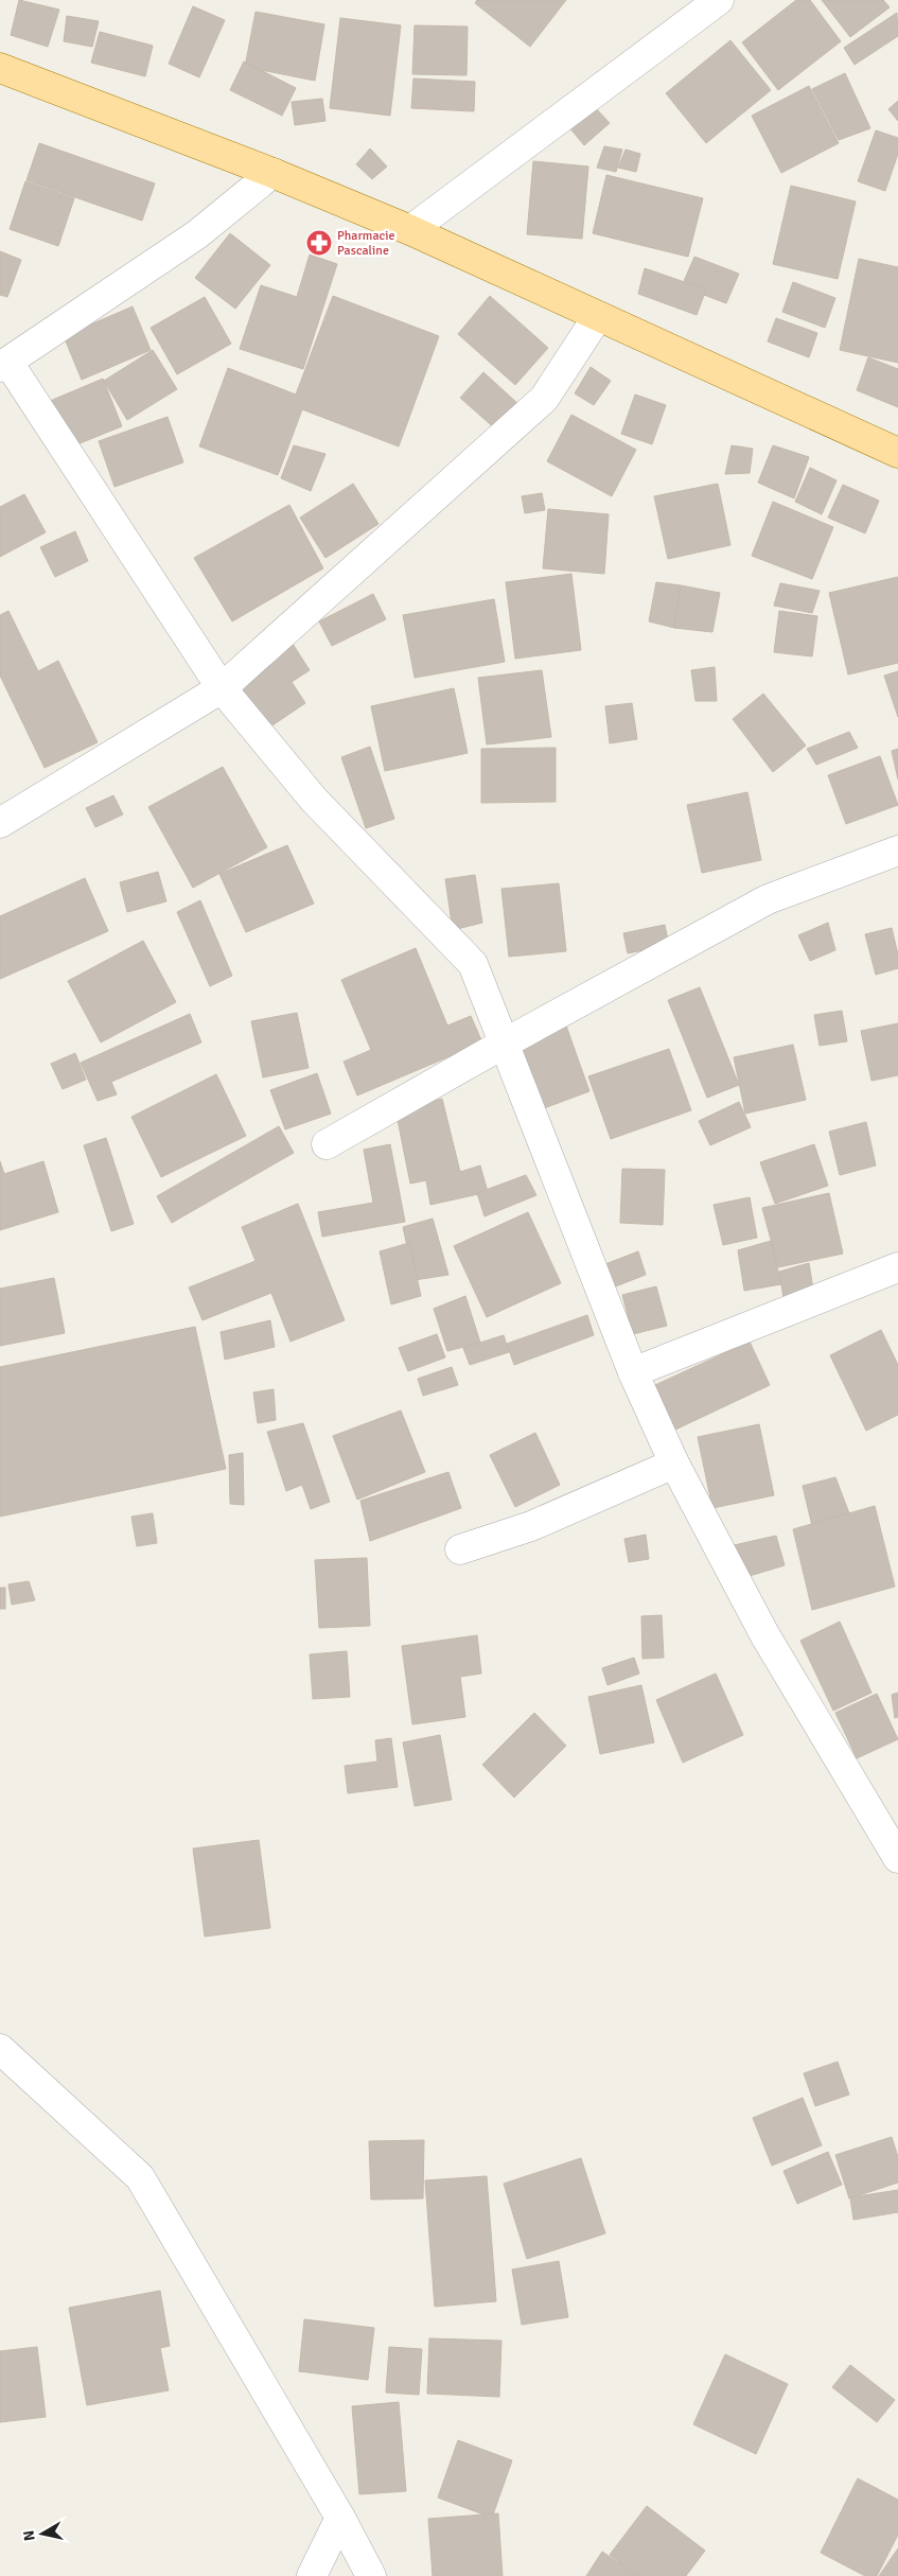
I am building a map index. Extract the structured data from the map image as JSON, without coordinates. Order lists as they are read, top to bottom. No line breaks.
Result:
{"places":{"pharmacy":["Pharmacie Pascaline"]},"north":"left"}
